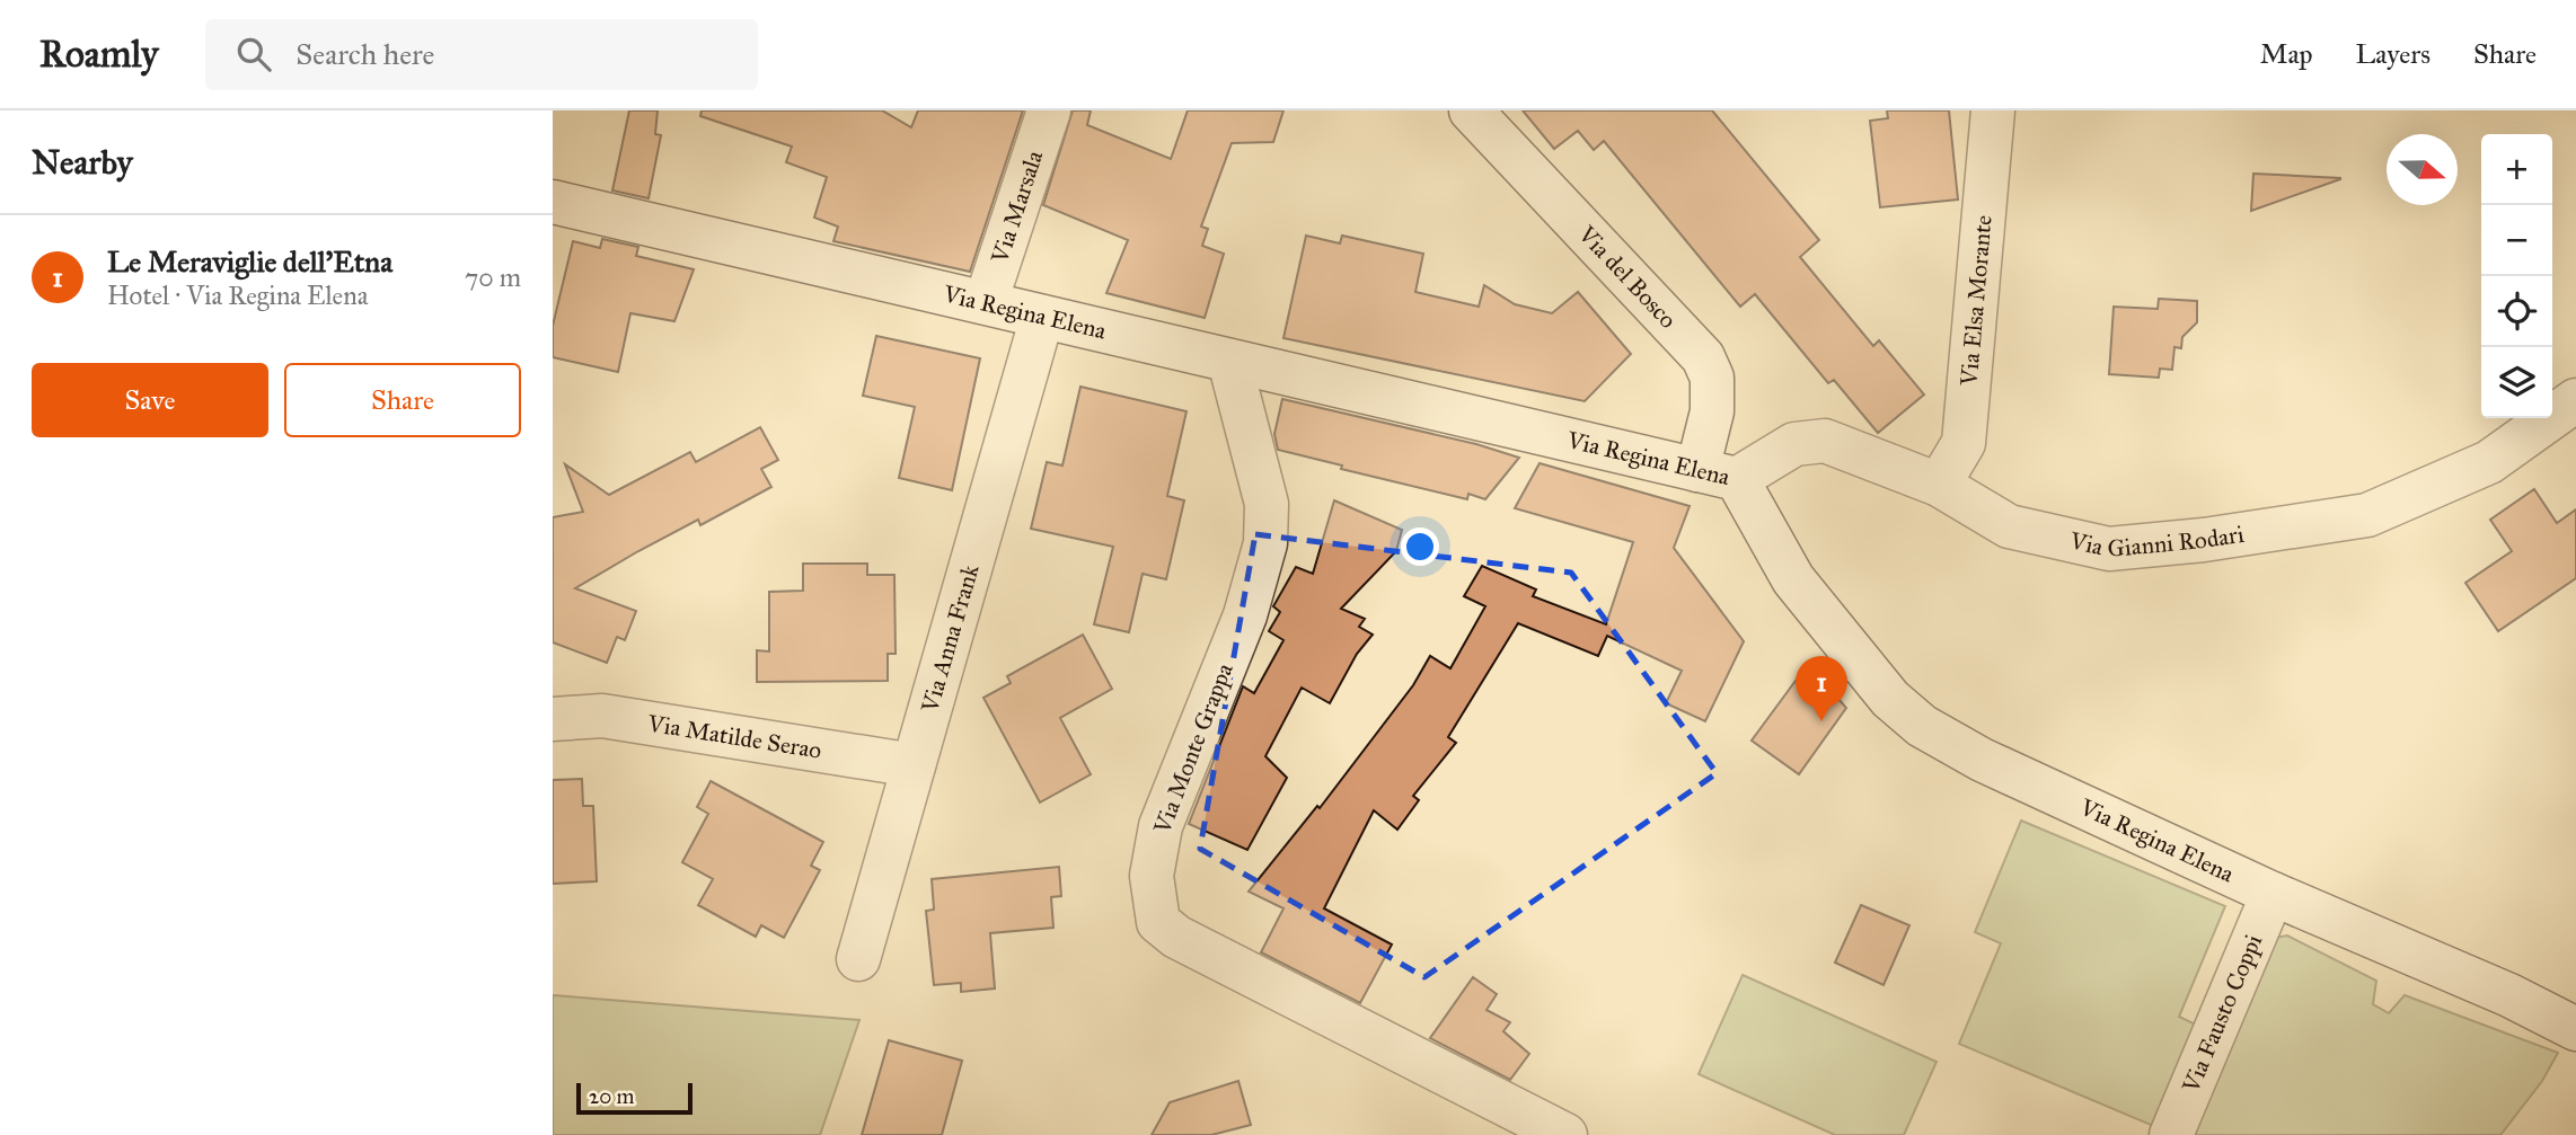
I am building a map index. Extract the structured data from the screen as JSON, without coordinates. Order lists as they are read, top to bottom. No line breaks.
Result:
{"streets":{"street":["Via Marsala","Via del Bosco","Via Elsa Morante","Via Regina Elena","Via Gianni Rodari","Via Anna Frank","Via Matilde Serao","Via Monte Grappa","Via Fausto Coppi"]},"crossings":[["Via Marsala","Via Regina Elena"],["Via del Bosco","Via Regina Elena"],["Via del Bosco","Via Gianni Rodari"],["Via Elsa Morante","Via Gianni Rodari"],["Via Regina Elena","Via Gianni Rodari"],["Via Regina Elena","Via Anna Frank"],["Via Regina Elena","Via Monte Grappa"],["Via Regina Elena","Via Fausto Coppi"],["Via Anna Frank","Via Matilde Serao"]],"scale_bar":"20 m","north":"right","page":{"header":"Roamly","search":"Search here","nav":["Map","Layers","Share"],"heading":"Nearby","map_buttons":["+","−"],"list":[{"mark":"1","name":"Le Meraviglie dell'Etna","note":"Hotel · Via Regina Elena","value":"70 m"}],"buttons":["Save","Share"],"pins":"1","scale":"20 m"}}
